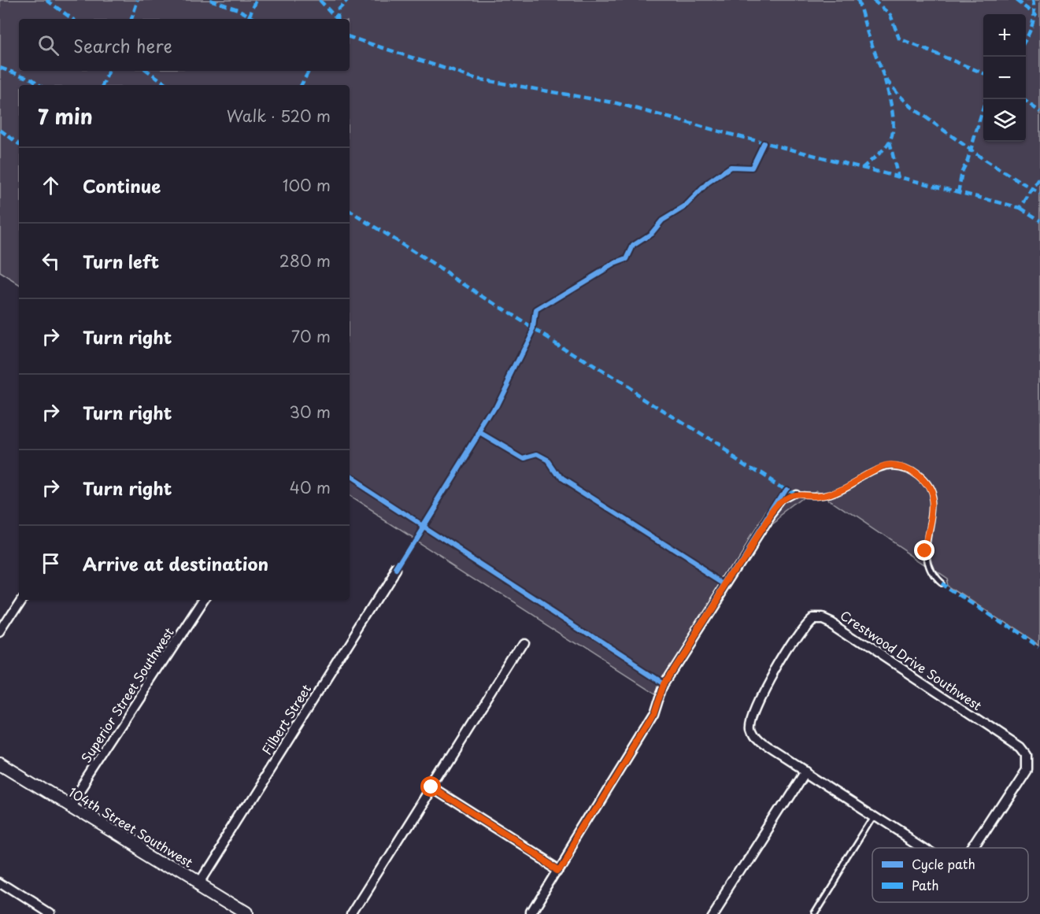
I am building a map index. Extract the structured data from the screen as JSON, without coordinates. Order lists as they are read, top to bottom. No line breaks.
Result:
{"streets":{"street":["Crestwood Drive Southwest","Superior Street Southwest","Filbert Street","104th Street Southwest"]},"crossings":[["Superior Street Southwest","104th Street Southwest"],["Filbert Street","104th Street Southwest"]],"legend":["Cycle path","Path"],"page":{"map_buttons":["+","−"],"search":"Search here","heading":["7 min","Walk · 520 m"],"list":[["Continue","100 m"],["Turn left","280 m"],["Turn right","70 m"],["Turn right","30 m"],["Turn right","40 m"],"Arrive at destination"]}}
